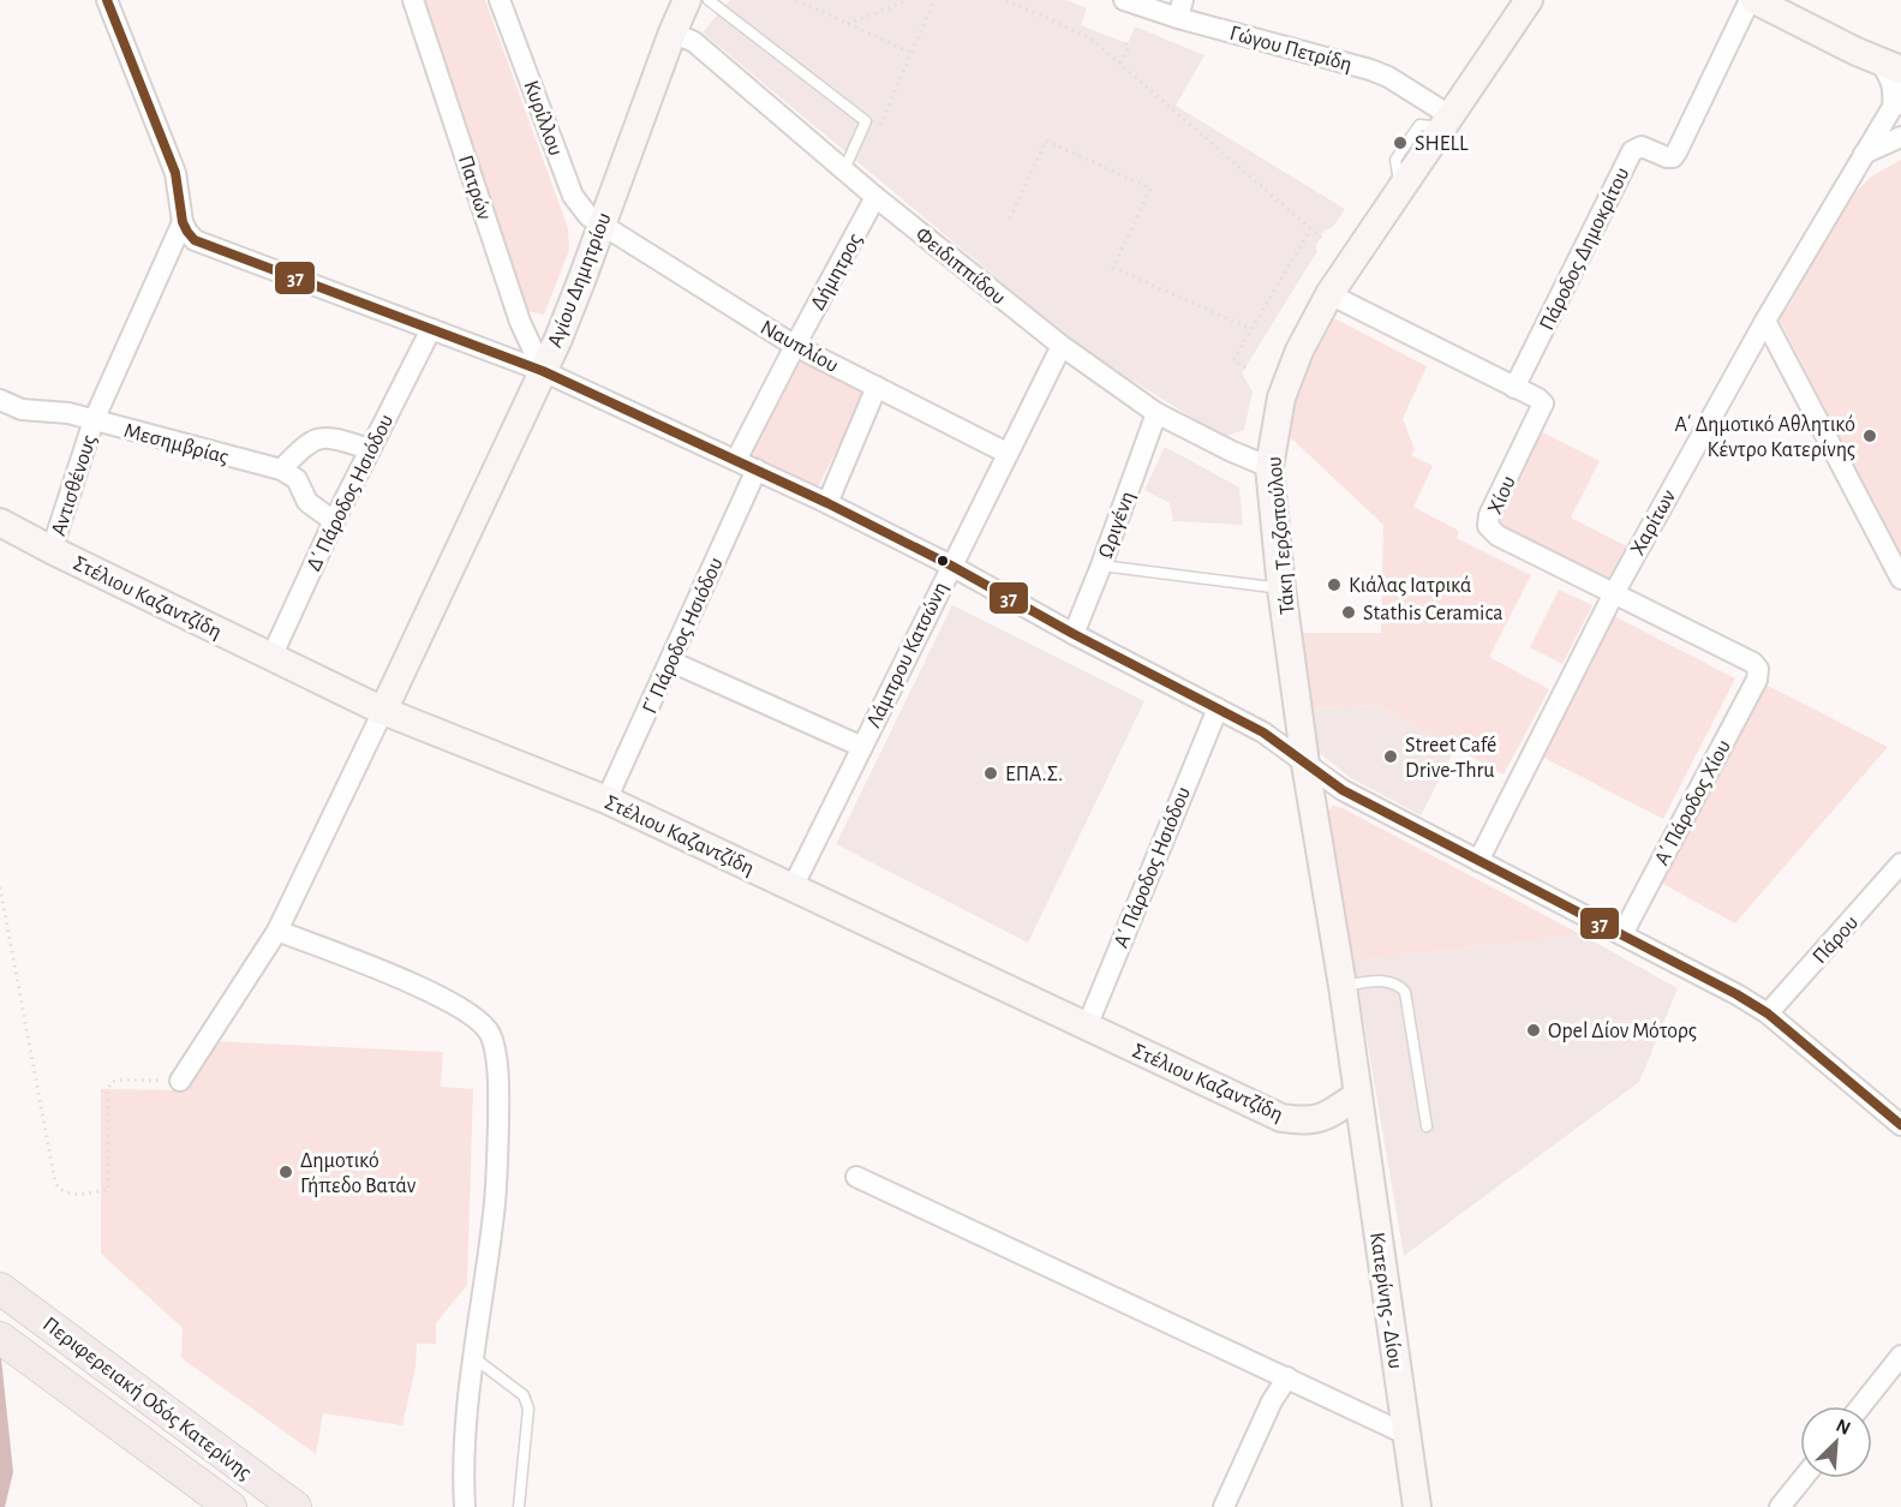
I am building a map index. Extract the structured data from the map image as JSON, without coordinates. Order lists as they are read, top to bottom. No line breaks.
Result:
{"streets":{"main road":["Περιφερειακή Οδός Κατερίνης"],"street":["Γώγου Πετρίδη","Κυρίλλου","Πατρών","Πάροδος Δημοκρίτου","Φειδιππίδου","Δήμητρος","Αγίου Δημητρίου","Ναυπλίου","Μεσημβρίας","Αντισθένους","Δ΄ Πάροδος Ησιόδου","Χίου","Χαρίτων","Ωριγένη","Τάκη Τερζοπούλου","Στέλιου Καζαντζίδη","Γ΄ Πάροδος Ησιόδου","Λάμπρου Κατσώνη","Α΄ Πάροδος Χίου","Α΄ Πάροδος Ησιόδου","Πάρου","Κατερίνης - Δίου"]},"crossings":[["Γώγου Πετρίδη","Τάκη Τερζοπούλου"],["Κυρίλλου","Αγίου Δημητρίου"],["Κυρίλλου","Ναυπλίου"],["Πατρών","Αγίου Δημητρίου"],["Πάροδος Δημοκρίτου","Χίου"],["Φειδιππίδου","Δήμητρος"],["Φειδιππίδου","Αγίου Δημητρίου"],["Φειδιππίδου","Ωριγένη"],["Φειδιππίδου","Τάκη Τερζοπούλου"],["Φειδιππίδου","Λάμπρου Κατσώνη"],["Δήμητρος","Ναυπλίου"],["Αγίου Δημητρίου","Ναυπλίου"],["Αγίου Δημητρίου","Στέλιου Καζαντζίδη"],["Ναυπλίου","Λάμπρου Κατσώνη"],["Μεσημβρίας","Αντισθένους"],["Αντισθένους","Στέλιου Καζαντζίδη"],["Δ΄ Πάροδος Ησιόδου","Στέλιου Καζαντζίδη"],["Χίου","Χαρίτων"],["Χίου","Τάκη Τερζοπούλου"],["Χίου","Α΄ Πάροδος Χίου"],["Τάκη Τερζοπούλου","Στέλιου Καζαντζίδη"],["Τάκη Τερζοπούλου","Κατερίνης - Δίου"],["Στέλιου Καζαντζίδη","Γ΄ Πάροδος Ησιόδου"],["Στέλιου Καζαντζίδη","Λάμπρου Κατσώνη"],["Στέλιου Καζαντζίδη","Α΄ Πάροδος Ησιόδου"],["Στέλιου Καζαντζίδη","Κατερίνης - Δίου"]],"places":["SHELL","Α΄ Δημοτικό Αθλητικό Κέντρο Κατερίνης","Κιάλας Ιατρικά","Stathis Ceramica","Street Café Drive-Thru","ΕΠΑ.Σ.","Opel Δίον Μότορς","Δημοτικό Γήπεδο Βατάν"],"lines":["transit line 37"],"north":"top right"}
